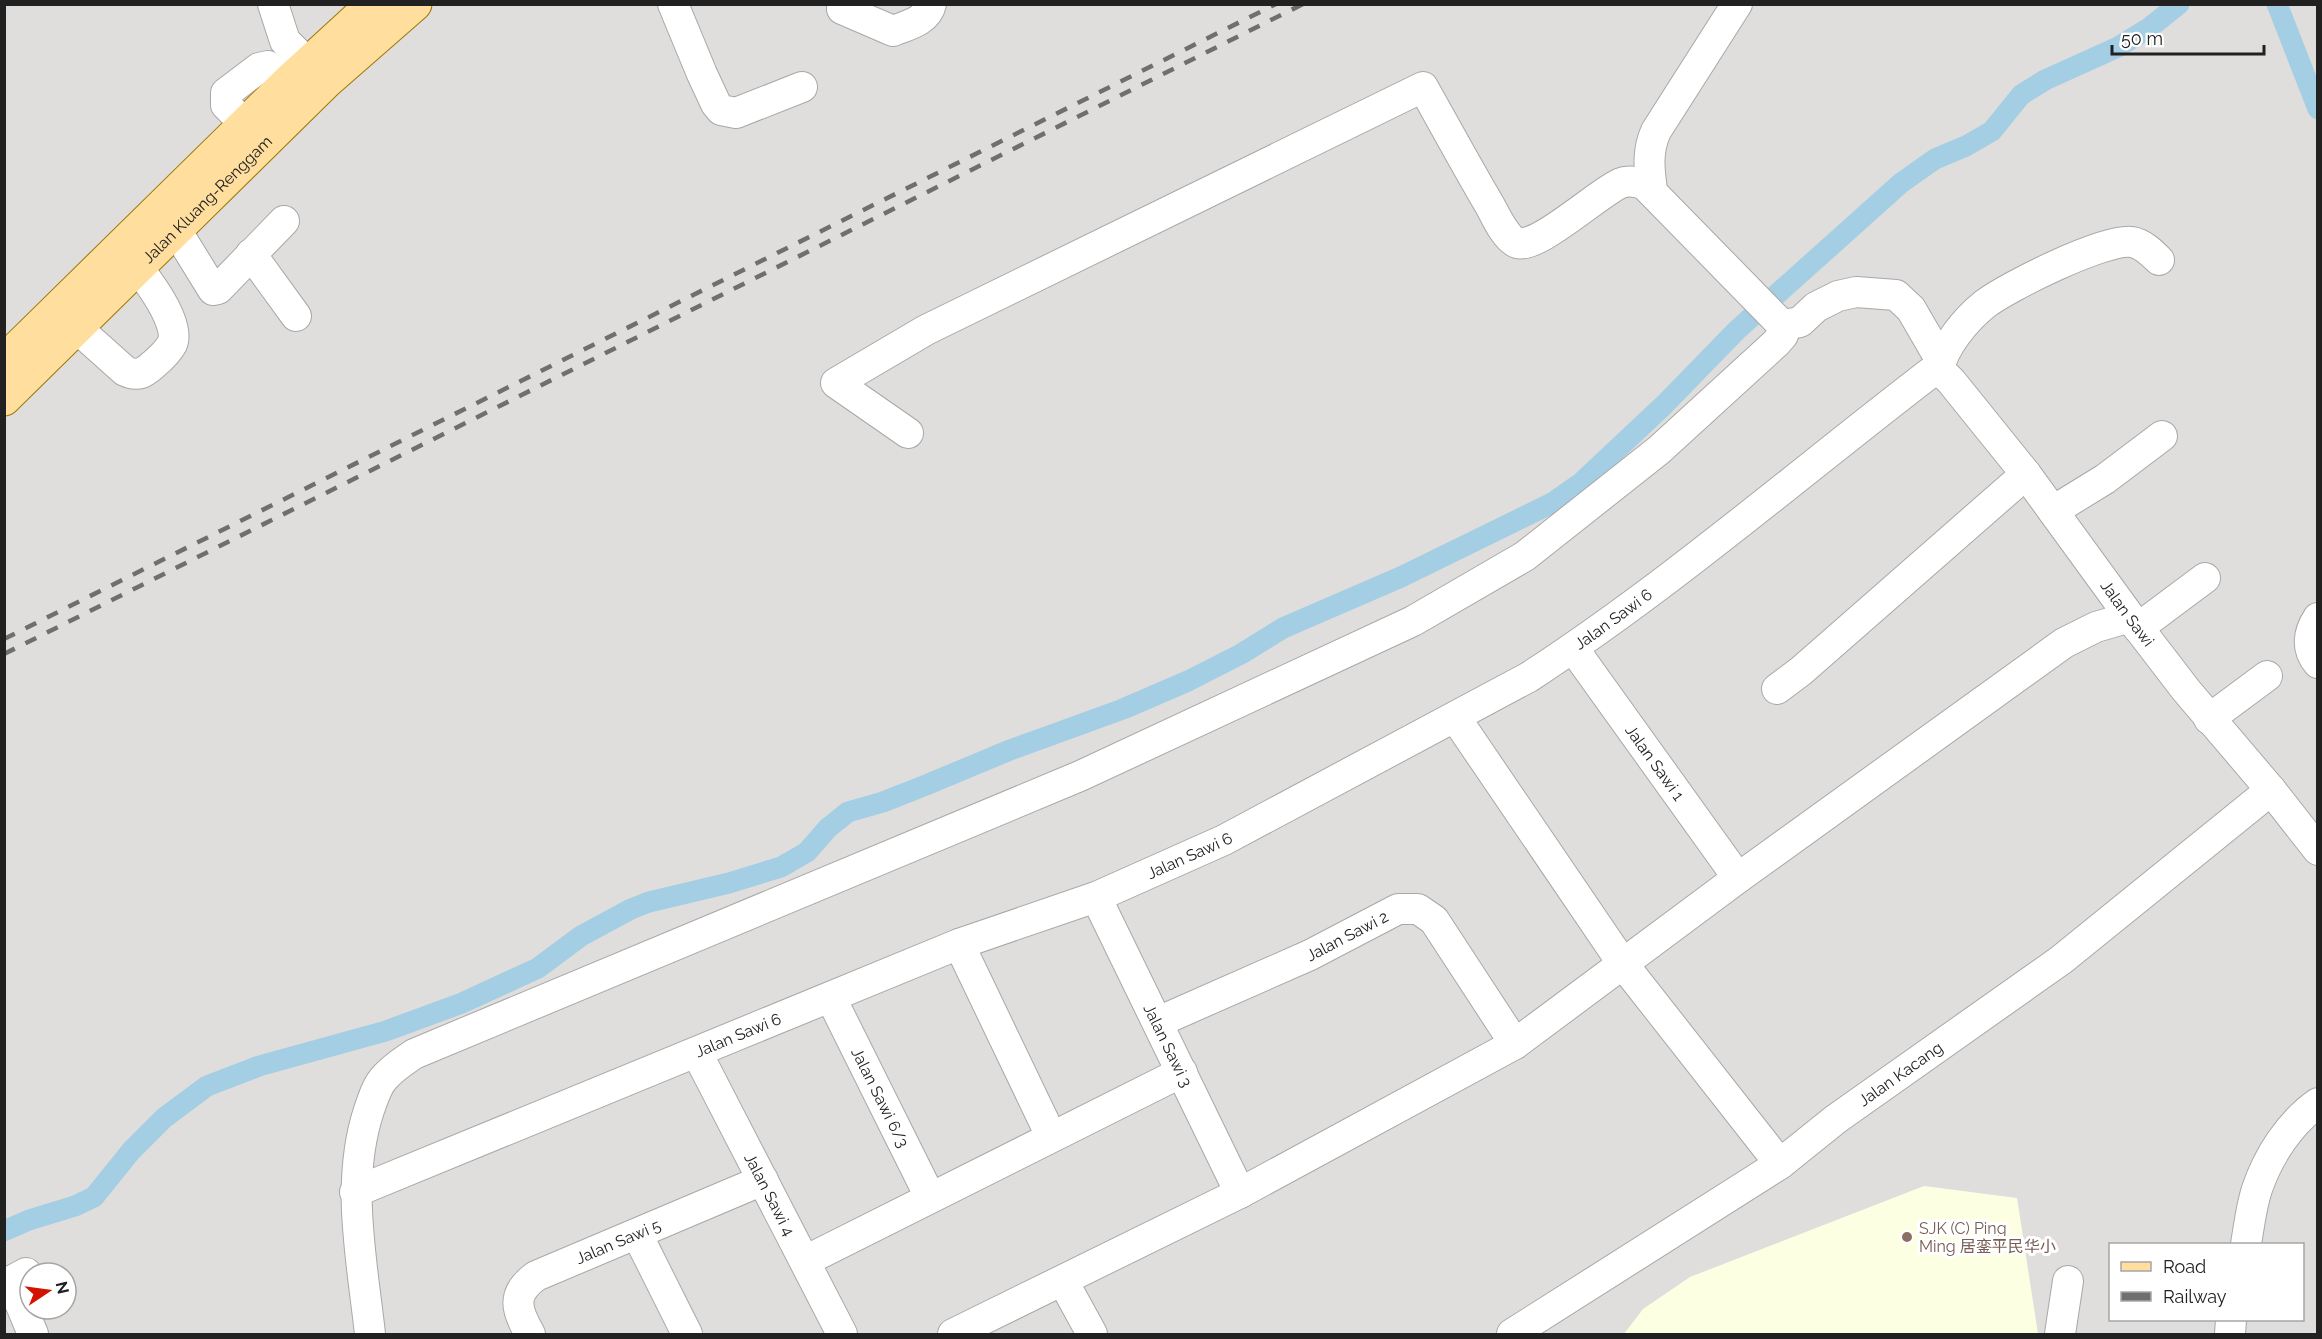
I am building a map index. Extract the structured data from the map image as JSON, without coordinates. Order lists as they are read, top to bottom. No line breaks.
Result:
{"streets":{"main road":["Jalan Kluang-Renggam"],"street":["Jalan Sawi","Jalan Sawi 6","Jalan Sawi 1","Jalan Sawi 2","Jalan Sawi 3","Jalan Kacang","Jalan Sawi 6/3","Jalan Sawi 4","Jalan Sawi 5"]},"crossings":[["Jalan Sawi","Jalan Sawi 6"],["Jalan Sawi","Jalan Kacang"],["Jalan Sawi 6","Jalan Sawi 1"],["Jalan Sawi 6","Jalan Sawi 3"],["Jalan Sawi 6","Jalan Sawi 6/3"],["Jalan Sawi 6","Jalan Sawi 4"],["Jalan Sawi 2","Jalan Sawi 3"],["Jalan Sawi 4","Jalan Sawi 5"]],"places":["SJK (C) Ping Ming 居銮平民华小"],"legend":["Road","Railway"],"scale_bar":"50 m","north":"right"}
